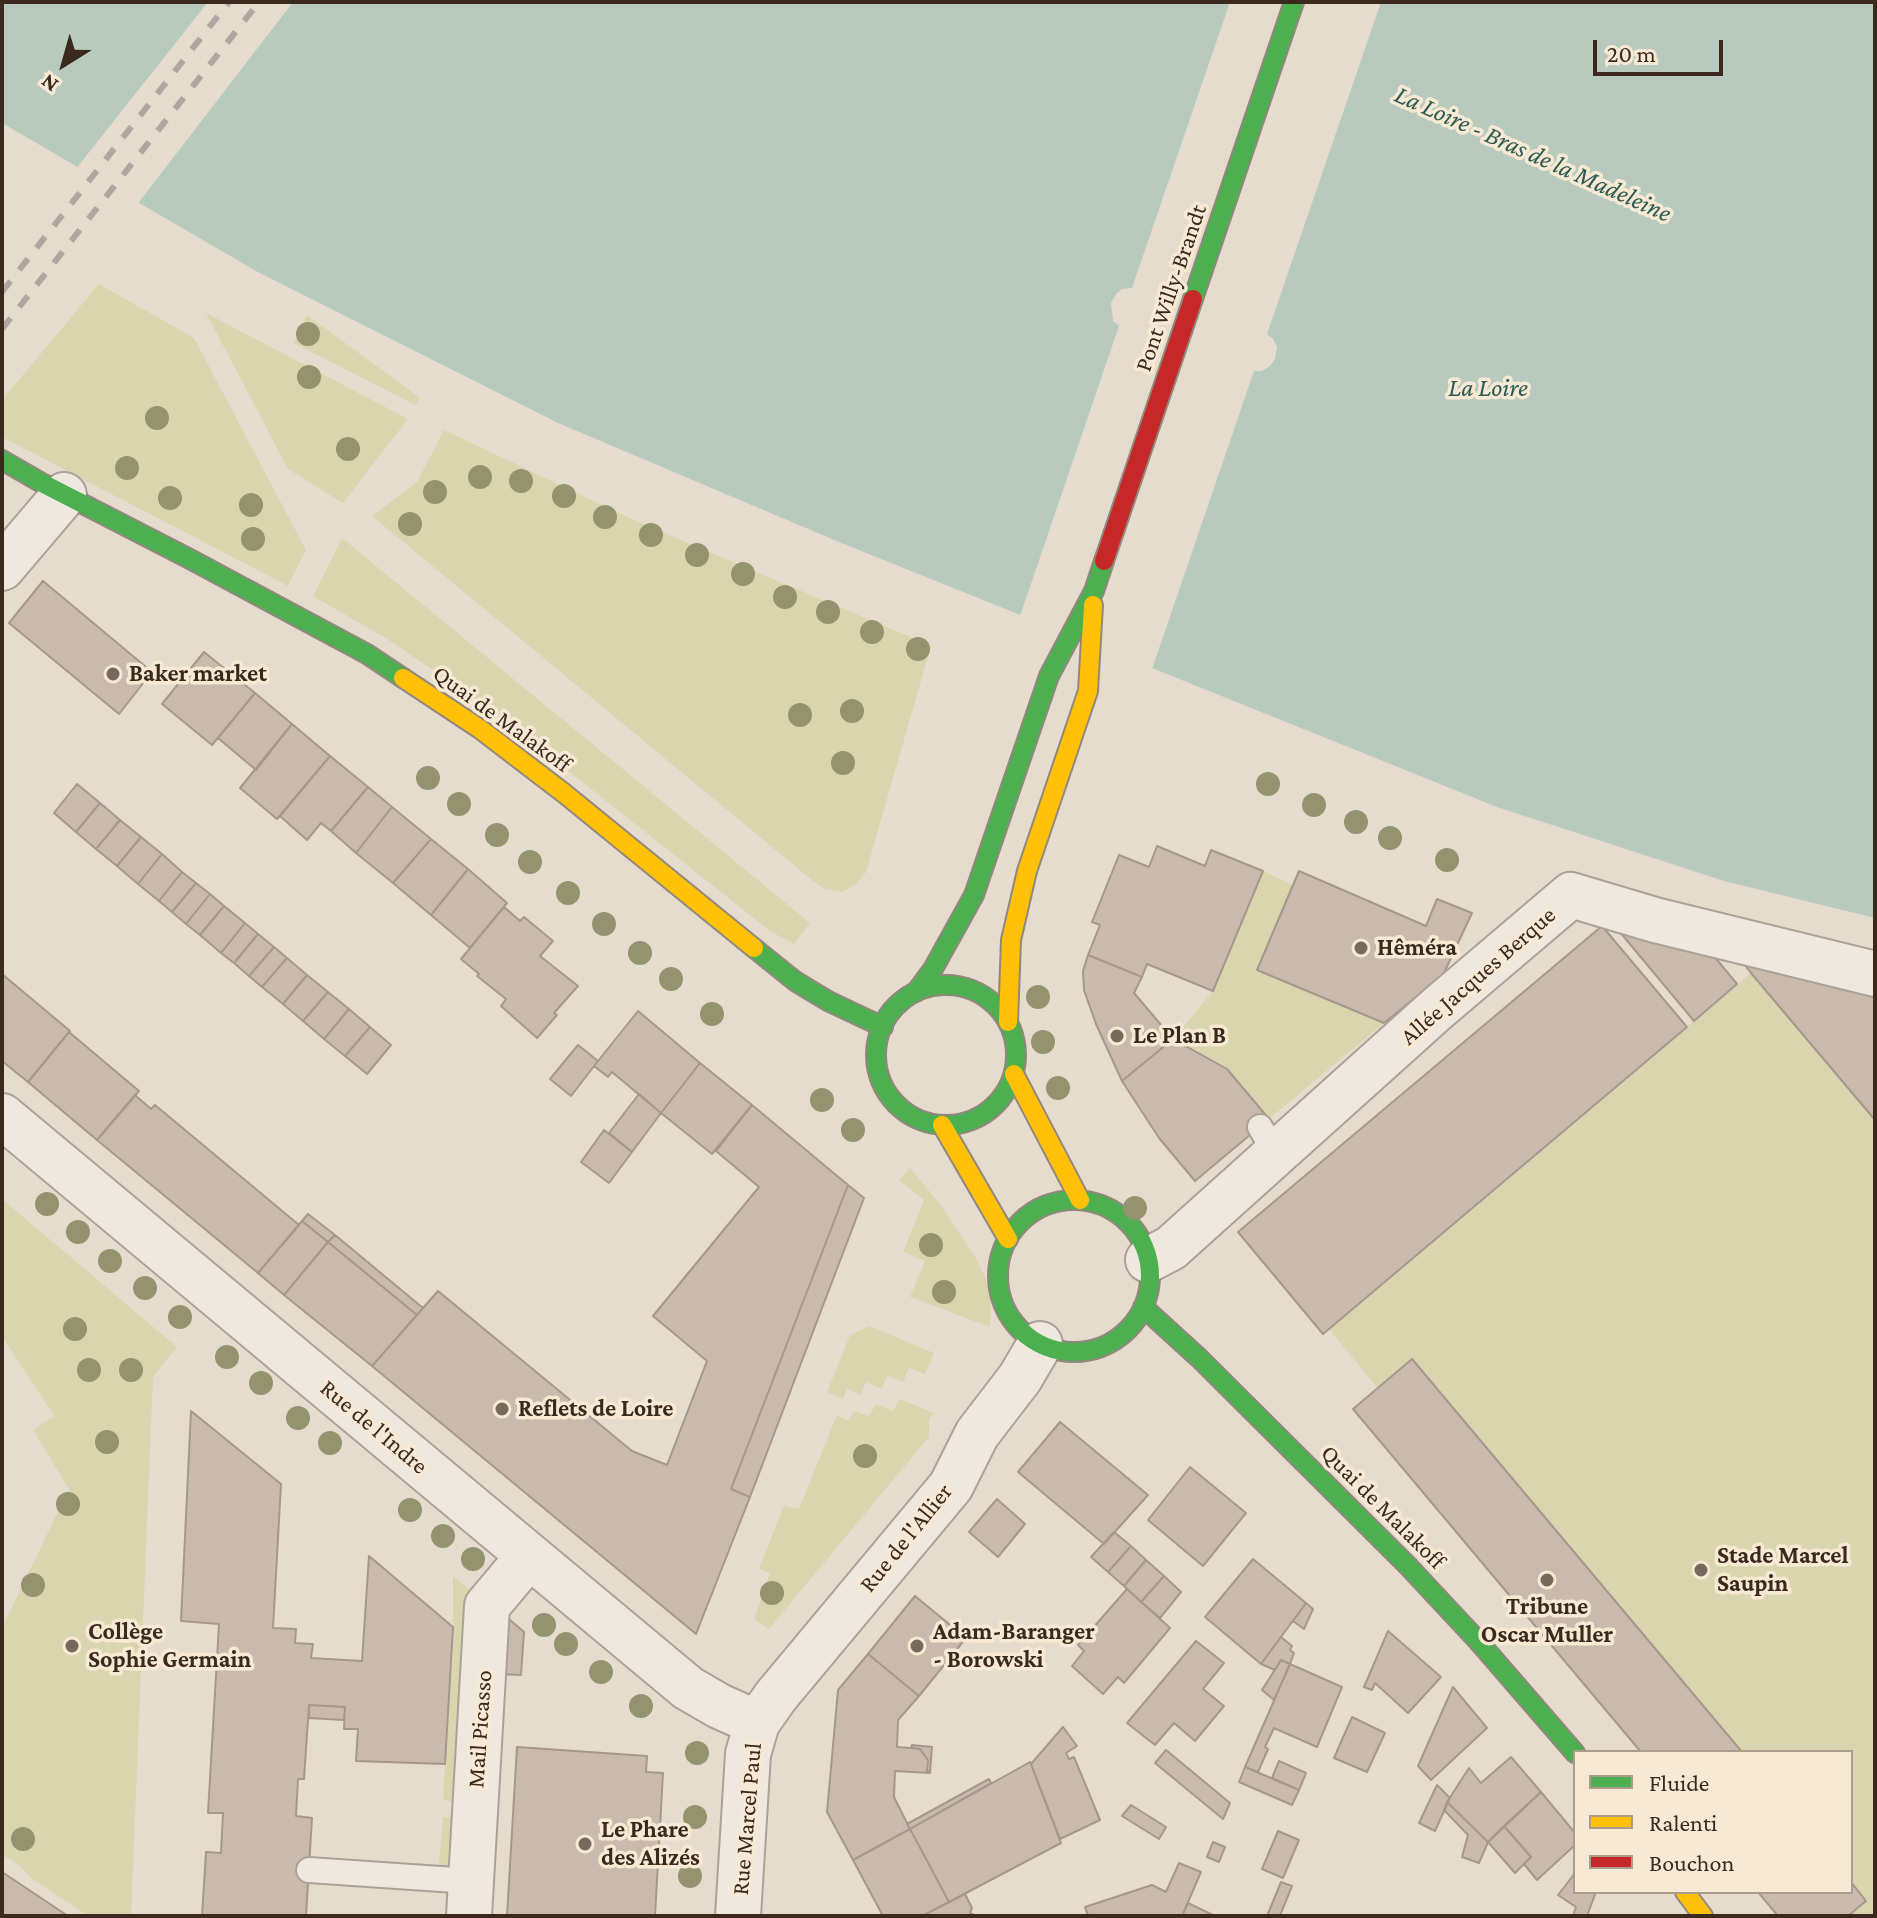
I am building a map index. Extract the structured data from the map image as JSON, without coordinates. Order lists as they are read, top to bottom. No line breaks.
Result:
{"streets":{"main road":["Pont Willy-Brandt","Quai de Malakoff"],"street":["Allée Jacques Berque","Rue de l'Indre","Rue de l'Allier","Mail Picasso","Rue Marcel Paul"]},"crossings":[["Pont Willy-Brandt","Quai de Malakoff"],["Quai de Malakoff","Allée Jacques Berque"],["Quai de Malakoff","Rue de l'Allier"],["Allée Jacques Berque","Rue de l'Allier"],["Rue de l'Indre","Rue de l'Allier"],["Rue de l'Indre","Mail Picasso"],["Rue de l'Indre","Rue Marcel Paul"],["Rue de l'Allier","Rue Marcel Paul"]],"water":["La Loire - Bras de la Madeleine","La Loire"],"places":["Baker market","Hêméra","Le Plan B","Reflets de Loire","Stade Marcel Saupin","Tribune Oscar Muller","Collège Sophie Germain","Adam-Baranger - Borowski","Le Phare des Alizés"],"legend":["Fluide","Ralenti","Bouchon"],"scale_bar":"20 m","north":"bottom left"}
